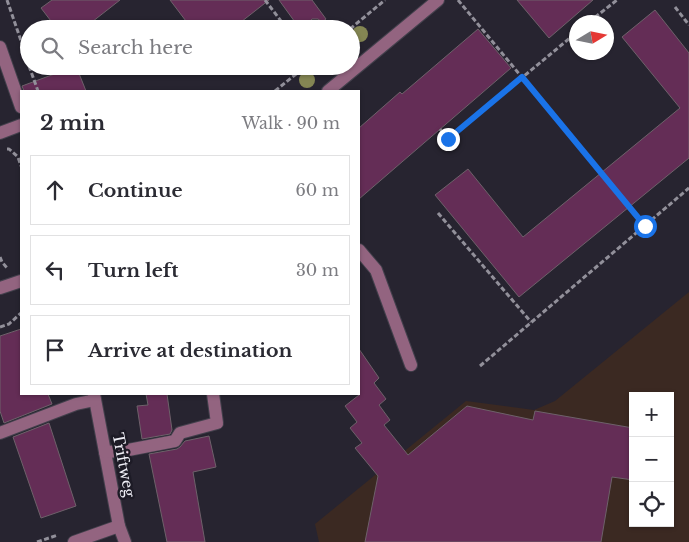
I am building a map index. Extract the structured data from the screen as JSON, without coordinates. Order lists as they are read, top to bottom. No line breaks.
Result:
{"streets":{"street":["Triftweg"]},"north":"right","page":{"search":"Search here","heading":["2 min","Walk · 90 m"],"list":[["Continue","60 m"],["Turn left","30 m"],"Arrive at destination"],"map_buttons":["+","−"]}}
